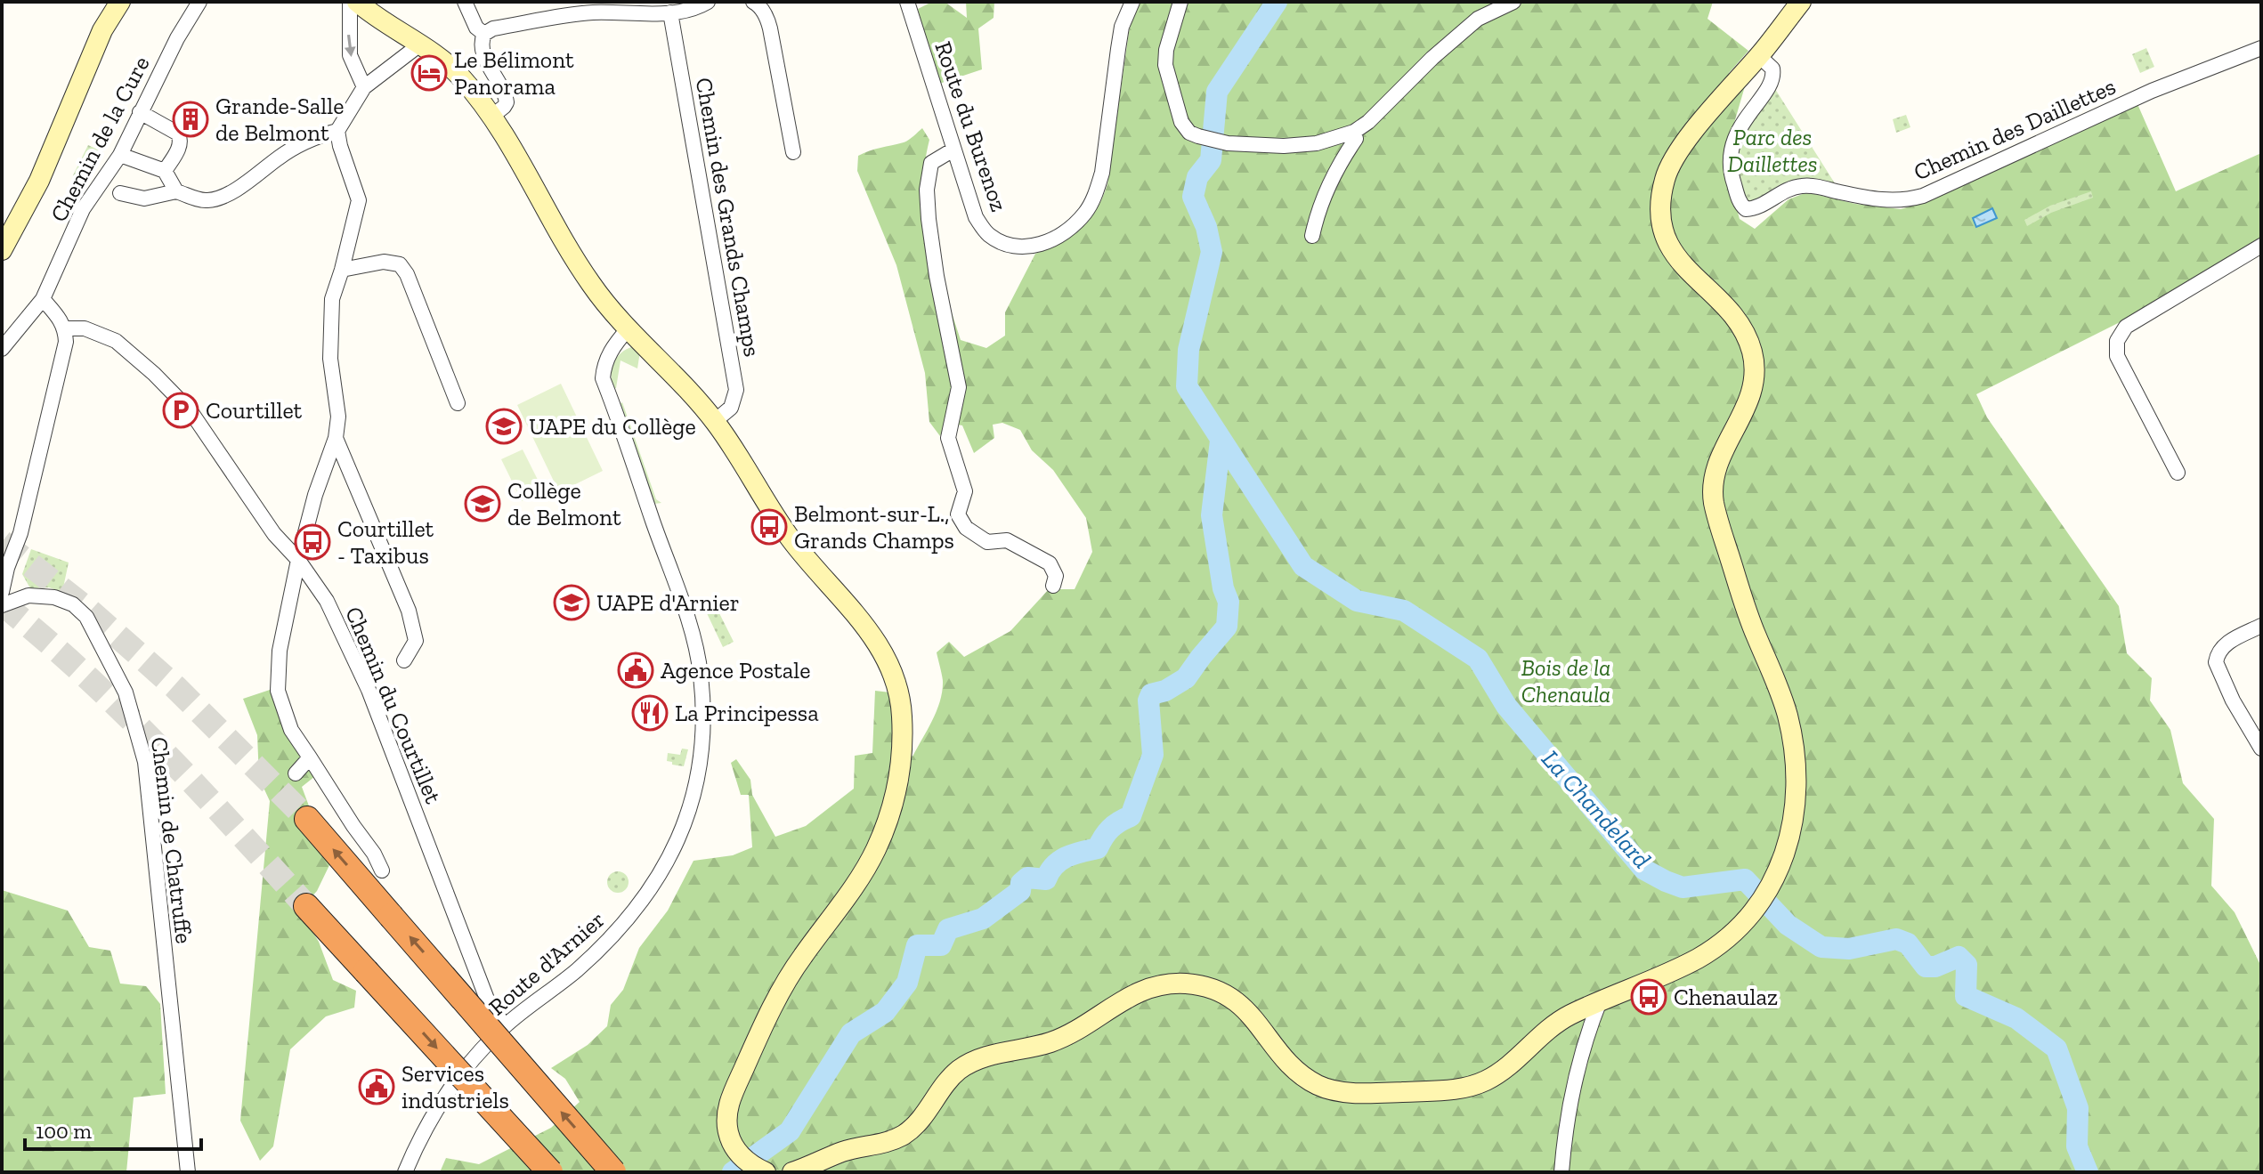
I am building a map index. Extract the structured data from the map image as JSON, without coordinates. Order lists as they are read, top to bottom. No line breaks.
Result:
{"streets":{"street":["Route du Burenoz","Chemin des Daillettes","Chemin de la Cure","Chemin des Grands Champs","Chemin du Courtillet","Chemin de Chatruffe","Route d'Arnier"]},"crossings":[["Chemin du Courtillet","Route d'Arnier"]],"water":["La Chandelard"],"parks":["Parc des Daillettes","Bois de la Chenaula"],"places":{"hotel":["Le Bélimont Panorama"],"building":["Grande-Salle de Belmont"],"parking":["Courtillet"],"school or university":["UAPE du Collège","Collège de Belmont","UAPE d'Arnier"],"bus stop":["Belmont-sur-L., Grands Champs","Courtillet - Taxibus","Chenaulaz"],"public building":["Agence Postale","Services industriels"],"restaurant":["La Principessa"]},"scale_bar":"100 m"}
